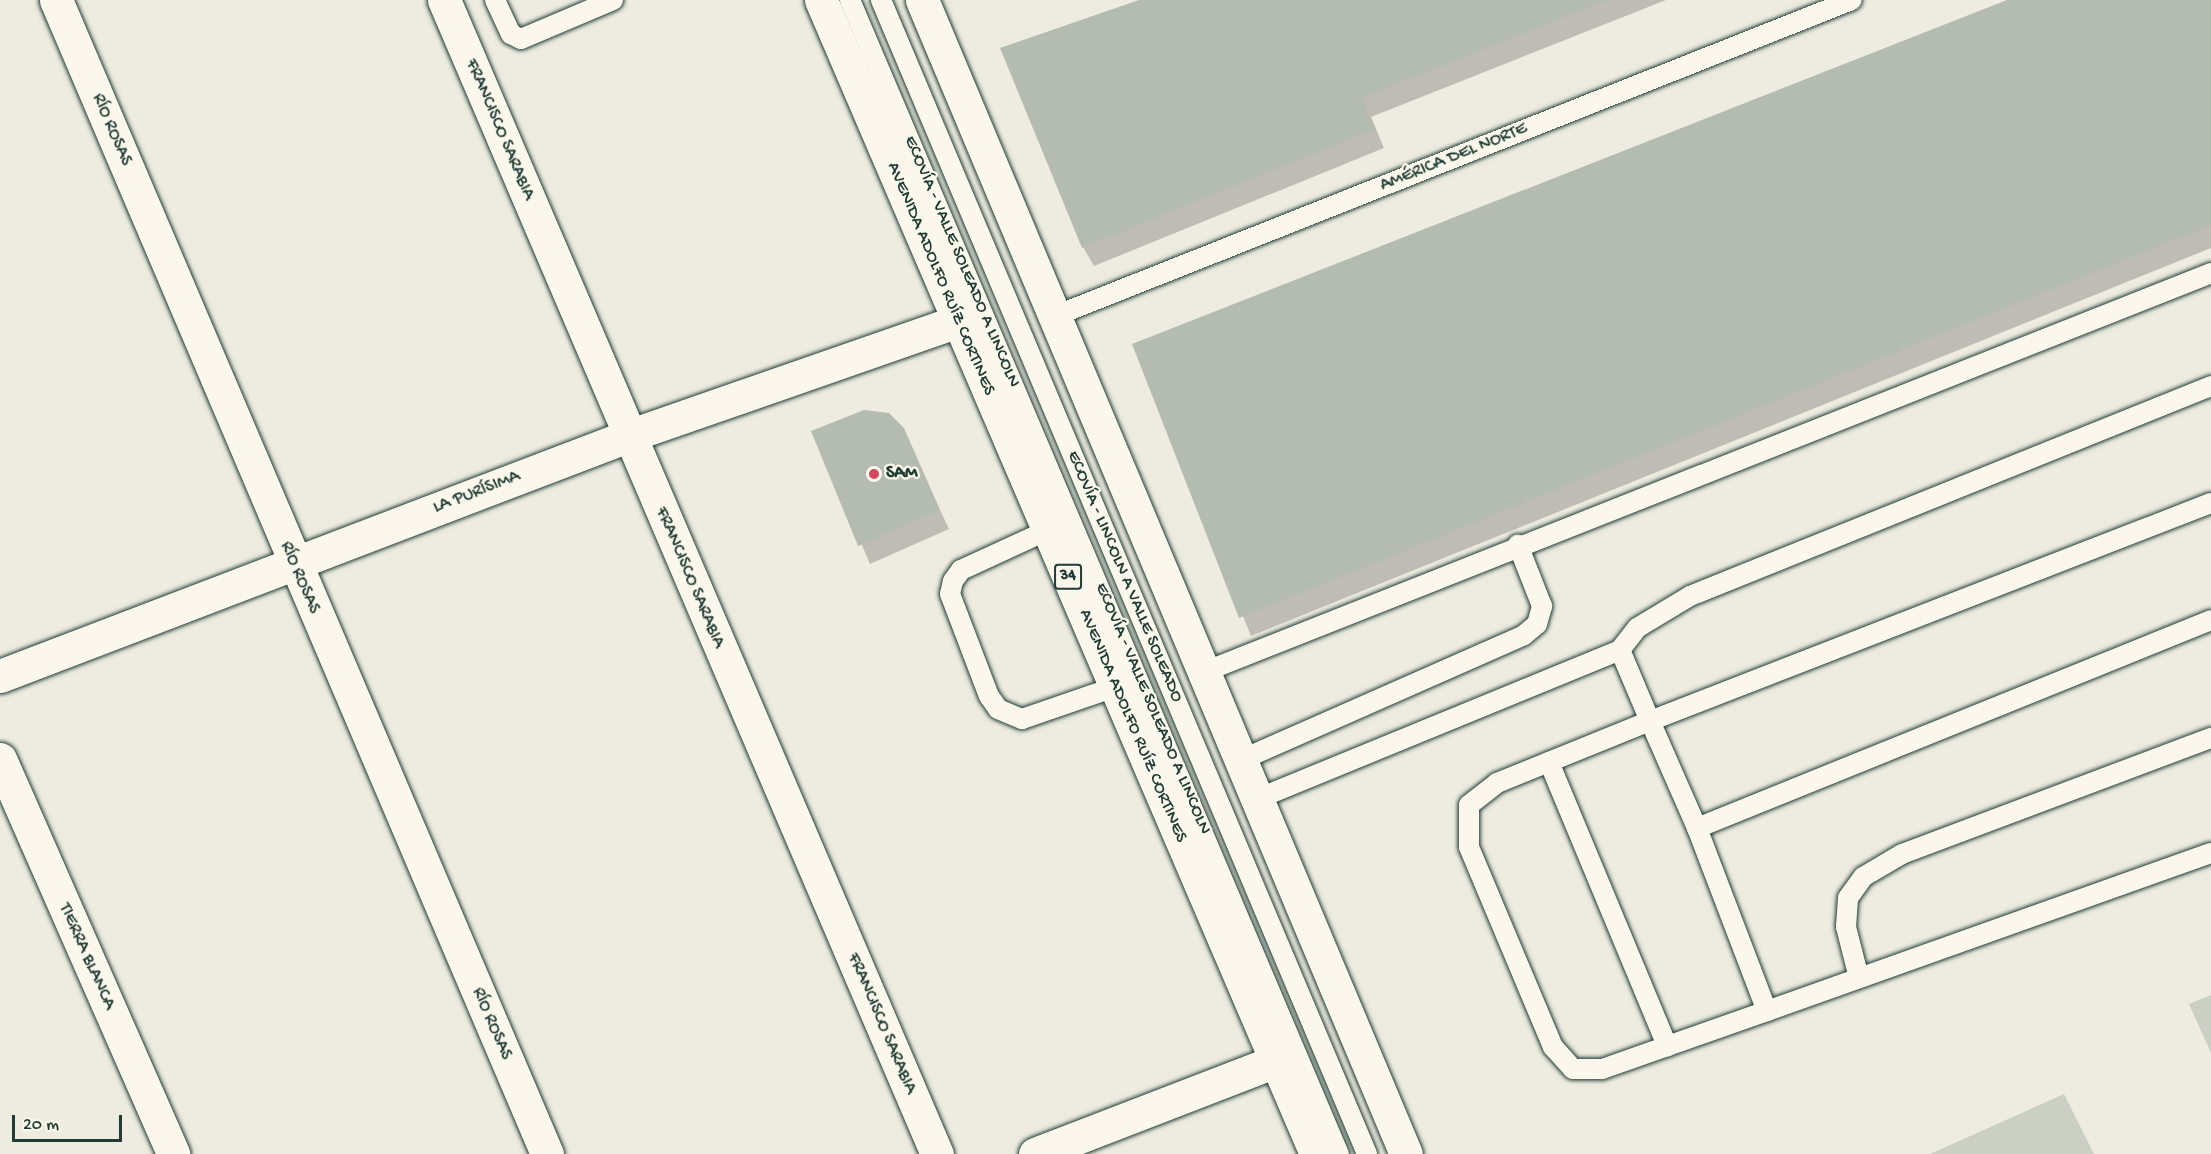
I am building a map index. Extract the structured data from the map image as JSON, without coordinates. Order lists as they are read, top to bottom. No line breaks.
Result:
{"streets":{"street":["RÍO ROSAS","FRANCISCO SARABIA","AVENIDA ADOLFO RUÍZ CORTINES","LA PURÍSIMA","34","TIERRA BLANCA"],"lane":["AMÉRICA DEL NORTE","ECOVÍA - VALLE SOLEADO A LINCOLN","ECOVÍA - LINCOLN A VALLE SOLEADO"]},"crossings":[["RÍO ROSAS","LA PURÍSIMA"],["FRANCISCO SARABIA","LA PURÍSIMA"],["AVENIDA ADOLFO RUÍZ CORTINES","LA PURÍSIMA"]],"places":["SAM"],"scale_bar":"20 m"}
